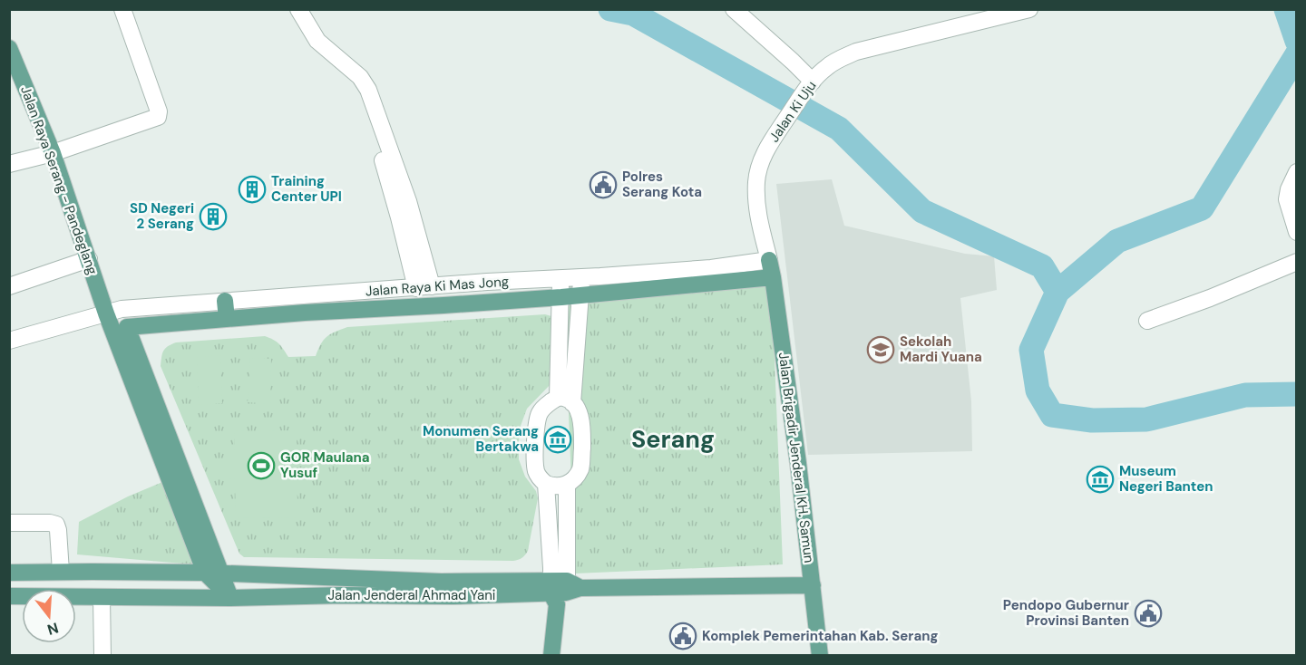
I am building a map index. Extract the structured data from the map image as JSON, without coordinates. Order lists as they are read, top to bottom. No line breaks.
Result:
{"streets":{"main road":["Jalan Raya Serang - Pandeglang","Jalan Brigadir Jenderal KH. Samun","Jalan Jenderal Ahmad Yani"],"street":["Jalan Ki Uju","Jalan Raya Ki Mas Jong"]},"crossings":[["Jalan Ki Uju","Jalan Raya Ki Mas Jong"],["Jalan Ki Uju","Jalan Brigadir Jenderal KH. Samun"],["Jalan Raya Serang - Pandeglang","Jalan Raya Ki Mas Jong"],["Jalan Raya Ki Mas Jong","Jalan Brigadir Jenderal KH. Samun"],["Jalan Brigadir Jenderal KH. Samun","Jalan Jenderal Ahmad Yani"]],"districts":["Serang"],"places":{"public building":["Polres Serang Kota","Pendopo Gubernur Provinsi Banten","Komplek Pemerintahan Kab. Serang"],"building":["Training Center UPI","SD Negeri 2 Serang"],"school or university":["Sekolah Mardi Yuana"],"museum":["Monumen Serang Bertakwa","Museum Negeri Banten"],"sports":["GOR Maulana Yusuf"]},"north":"bottom"}
